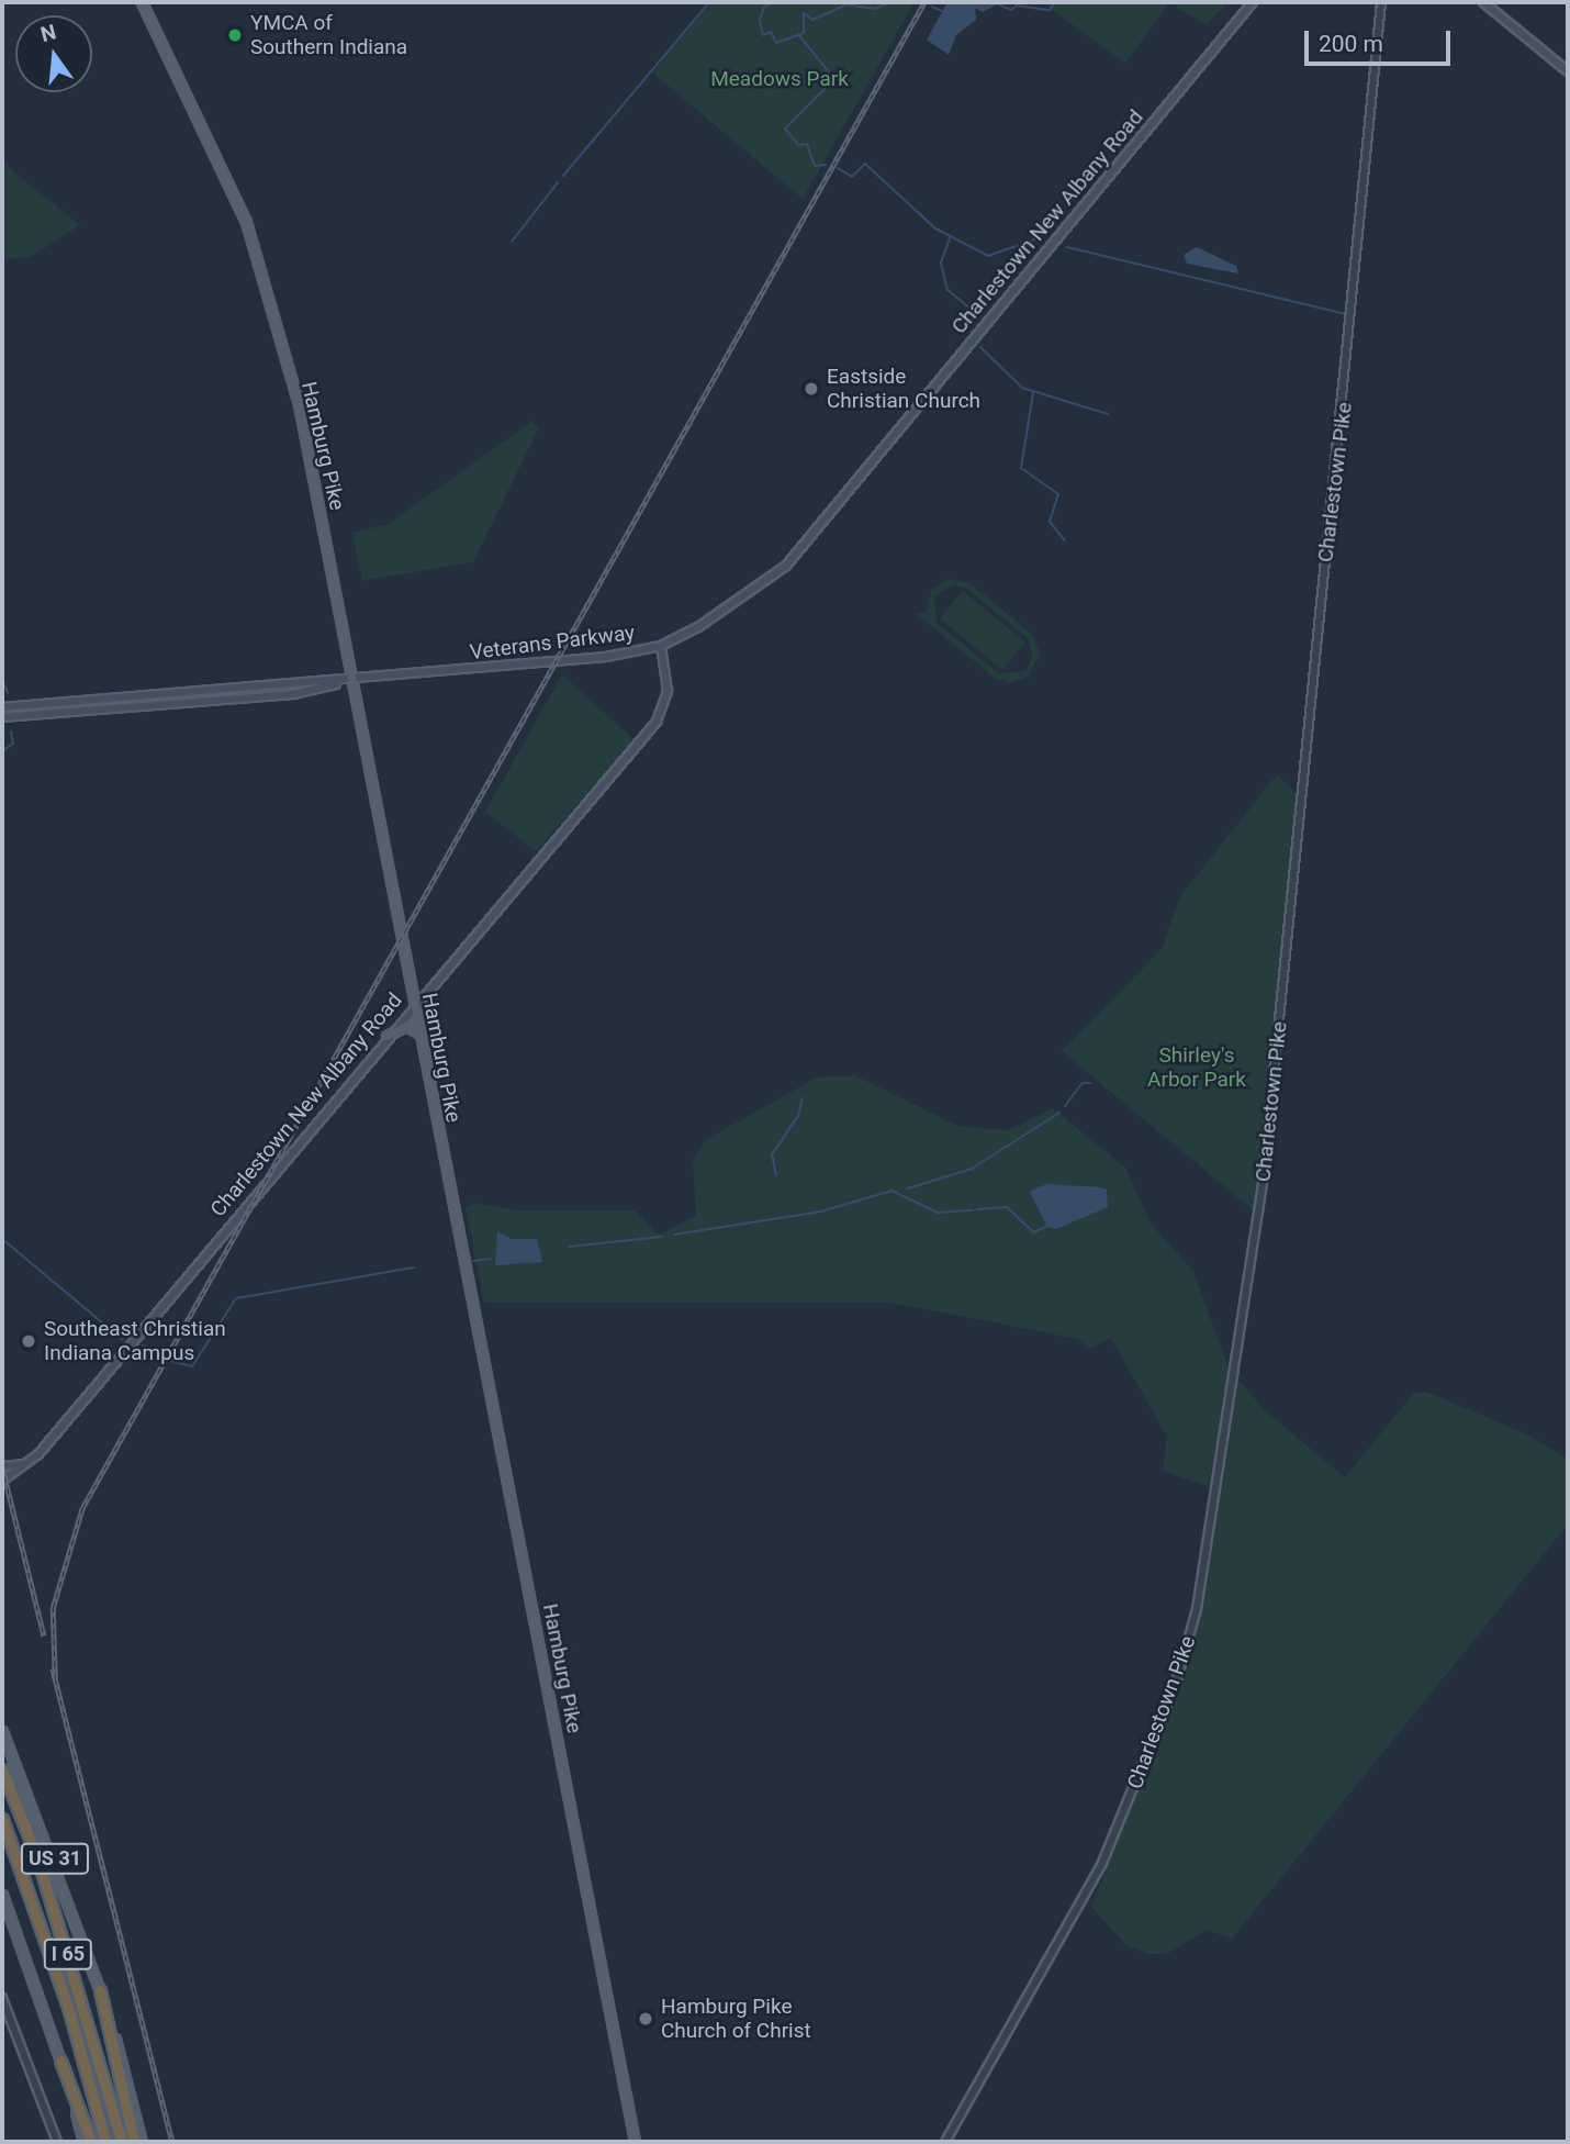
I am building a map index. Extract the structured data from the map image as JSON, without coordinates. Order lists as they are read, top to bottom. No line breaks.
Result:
{"streets":{"highway":["I 65"],"main road":["Charlestown New Albany Road","Hamburg Pike","Veterans Parkway","US 31"],"street":["Charlestown Pike"]},"crossings":[["Charlestown New Albany Road","Hamburg Pike"],["Charlestown New Albany Road","Veterans Parkway"],["Hamburg Pike","Veterans Parkway"]],"parks":["Meadows Park","Shirley's Arbor Park"],"places":["YMCA of Southern Indiana","Eastside Christian Church","Southeast Christian Indiana Campus","Hamburg Pike Church of Christ"],"scale_bar":"200 m","north":"top"}
